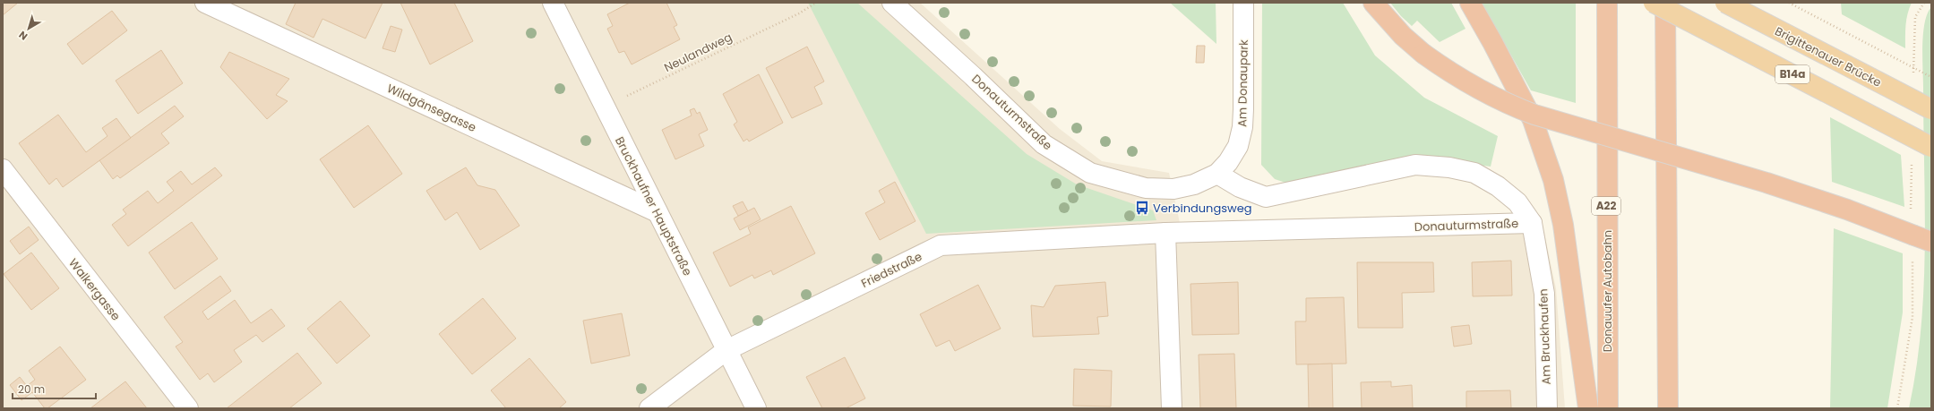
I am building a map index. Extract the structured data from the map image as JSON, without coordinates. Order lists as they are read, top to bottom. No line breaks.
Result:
{"streets":{"highway":["Brigittenauer Brücke","B14a","A22","Donauufer Autobahn"],"street":["Am Donaupark","Wildgänsegasse","Donauturmstraße","Bruckhaufner Hauptstraße","Friedstraße","Walkergasse","Am Bruckhaufen"],"path":["Neulandweg"]},"crossings":[["Neulandweg","Bruckhaufner Hauptstraße"],["Am Donaupark","Donauturmstraße"],["Wildgänsegasse","Bruckhaufner Hauptstraße"],["Donauturmstraße","Friedstraße"],["Donauturmstraße","Am Bruckhaufen"],["Bruckhaufner Hauptstraße","Friedstraße"]],"places":{"bus stop":["Verbindungsweg"]},"scale_bar":"20 m","north":"bottom left"}
